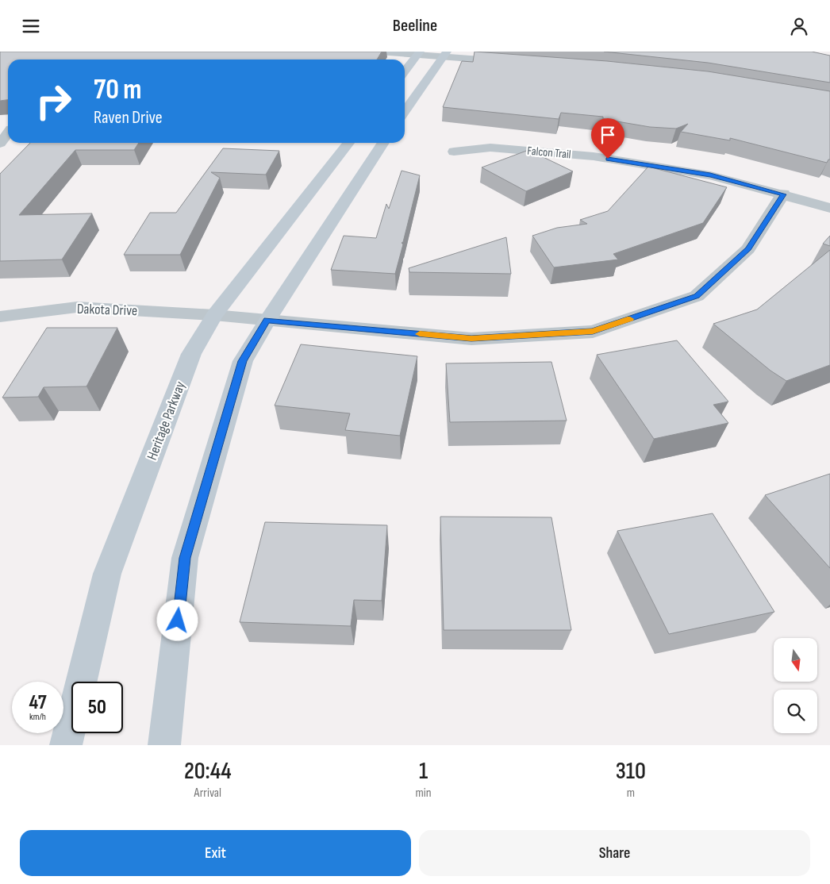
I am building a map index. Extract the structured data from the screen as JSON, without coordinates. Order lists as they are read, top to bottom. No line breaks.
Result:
{"streets":{"main road":["Heritage Parkway"],"street":["Falcon Trail","Dakota Drive"]},"crossings":[["Falcon Trail","Dakota Drive"],["Dakota Drive","Heritage Parkway"]],"north":"bottom","page":{"header":"Beeline","turn":["70 m","Raven Drive"],"speed":"47 km/h","limit":"50","eta":["20:44","Arrival","1","min","310","m"],"buttons":["Exit","Share"]}}
